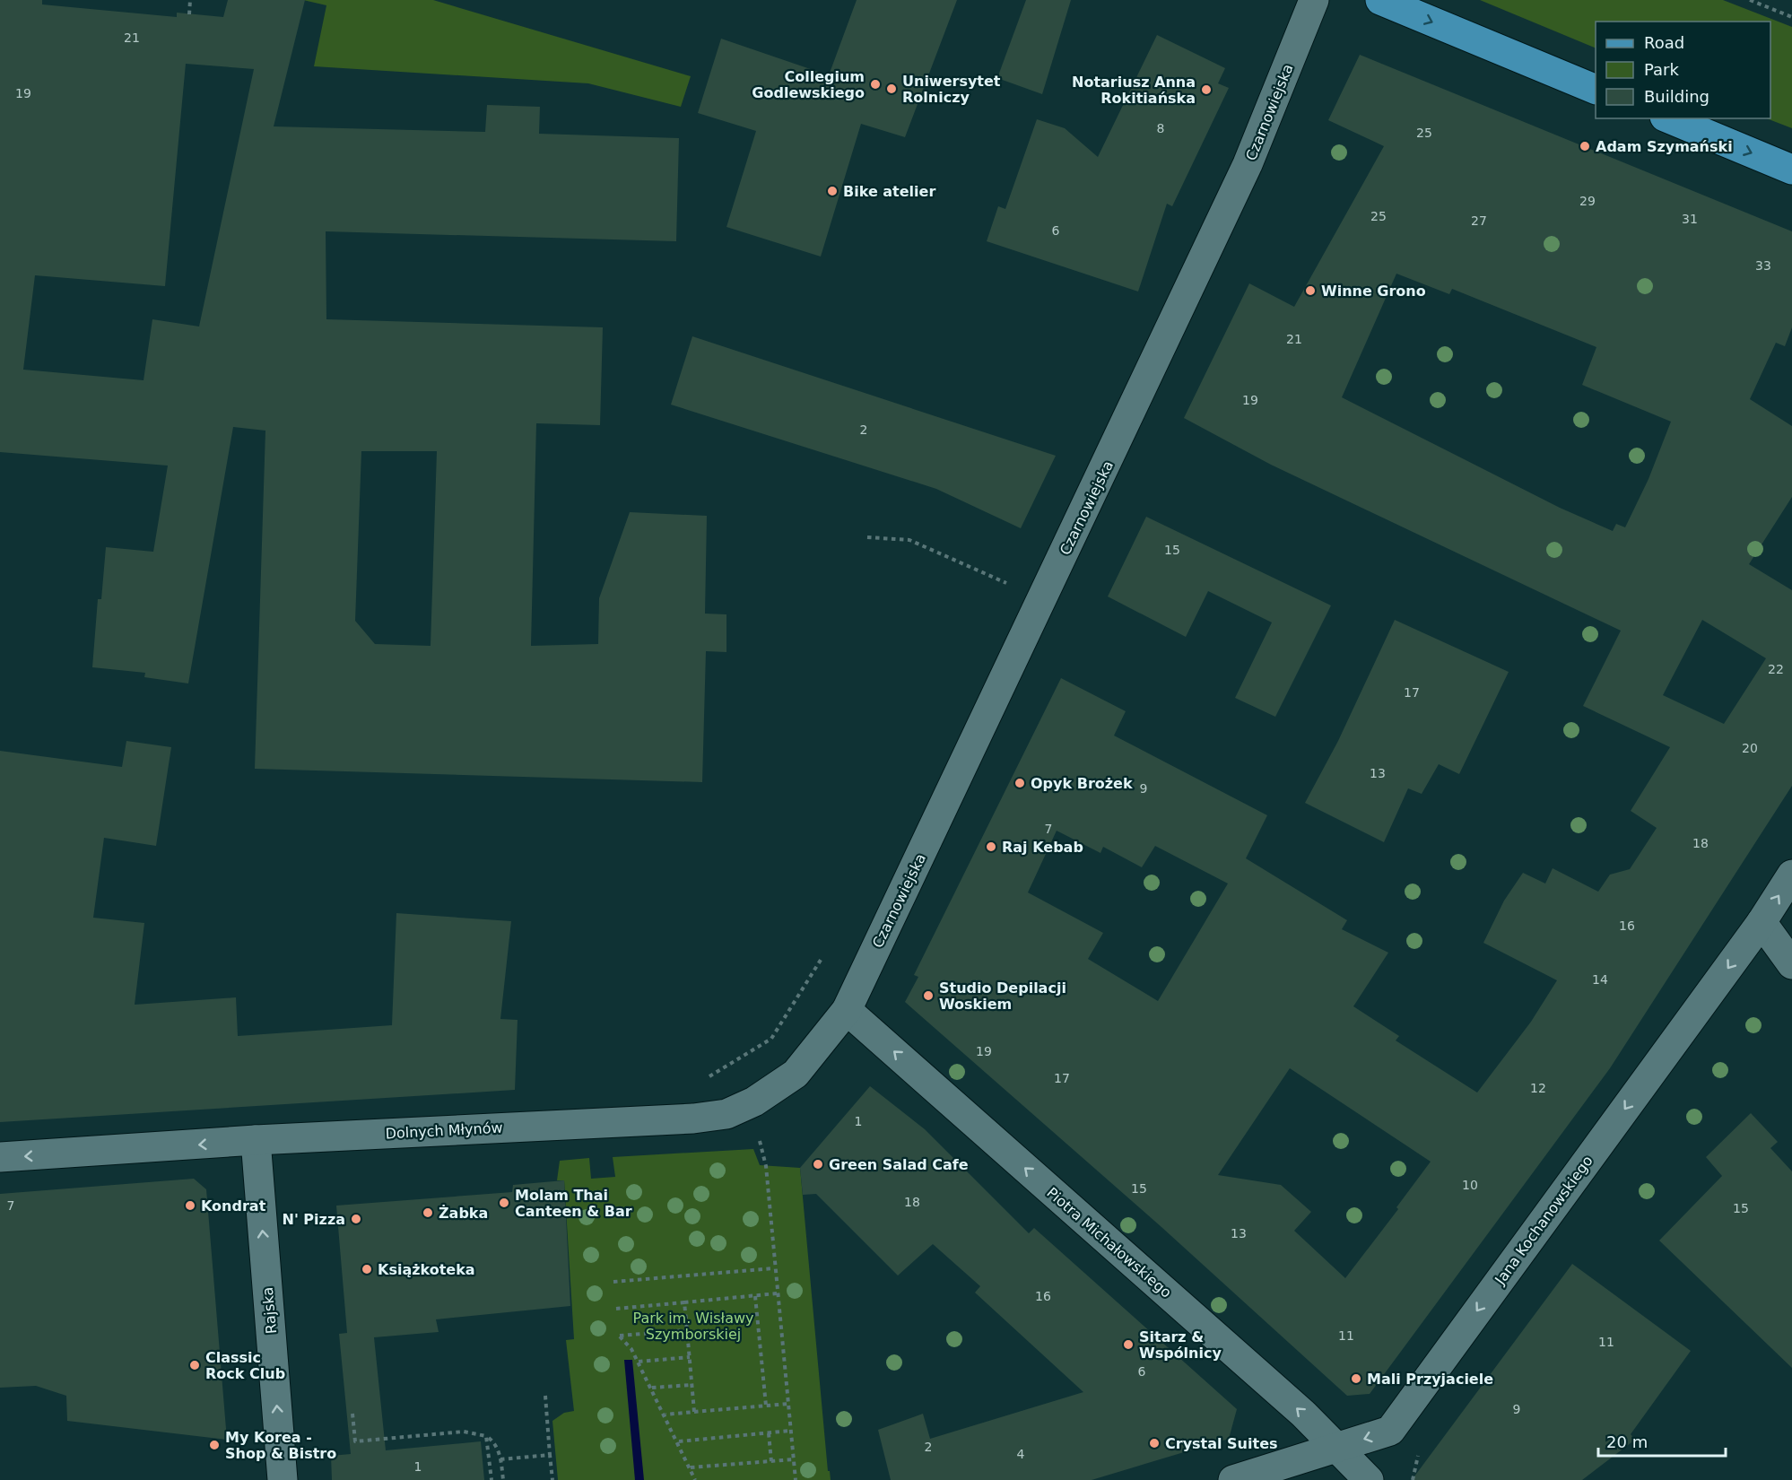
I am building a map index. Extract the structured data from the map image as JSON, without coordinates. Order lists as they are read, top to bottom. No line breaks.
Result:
{"streets":{"street":["Czarnowiejska","Dolnych Młynów","Jana Kochanowskiego","Piotra Michałowskiego","Rajska"]},"crossings":[["Czarnowiejska","Dolnych Młynów"],["Czarnowiejska","Piotra Michałowskiego"],["Dolnych Młynów","Piotra Michałowskiego"],["Dolnych Młynów","Rajska"],["Jana Kochanowskiego","Piotra Michałowskiego"]],"one_way":["Jana Kochanowskiego","Piotra Michałowskiego","Rajska"],"parks":["Park im. Wisławy Szymborskiej"],"places":["Collegium Godlewskiego","Uniwersytet Rolniczy","Notariusz Anna Rokitiańska","Adam Szymański","Bike atelier","Winne Grono","Opyk Brożek","Raj Kebab","Studio Depilacji Woskiem","Green Salad Cafe","Molam Thai Canteen & Bar","Kondrat","Żabka","N' Pizza","Książkoteka","Sitarz & Wspólnicy","Classic Rock Club","Mali Przyjaciele","Crystal Suites","My Korea - Shop & Bistro"],"house_numbers":["21","19","8","25","29","25","31","27","6","33","21","19","2","15","22","17","20","13","9","7","18","16","14","19","17","12","1","10","15","18","7","15","13","16","11","11","6","9","2","4","1"],"legend":["Road","Park","Building"],"scale_bar":"20 m"}
